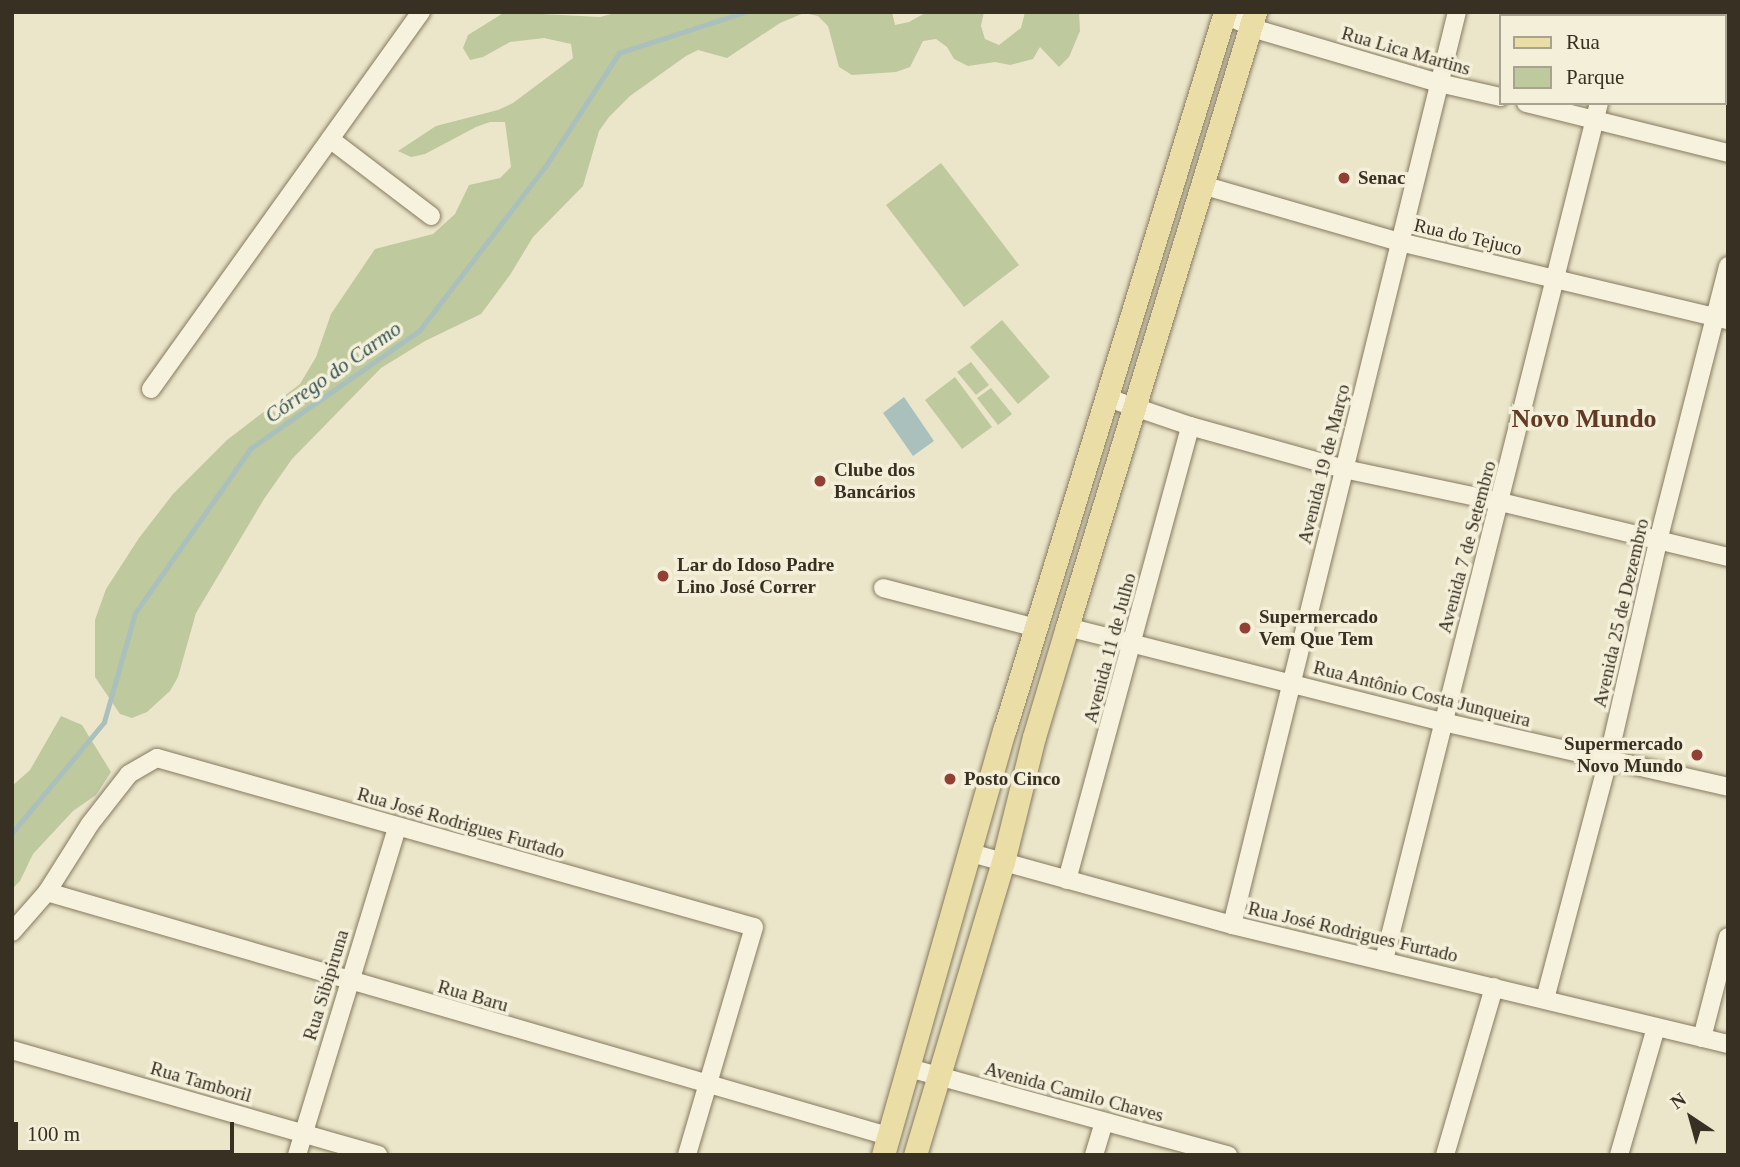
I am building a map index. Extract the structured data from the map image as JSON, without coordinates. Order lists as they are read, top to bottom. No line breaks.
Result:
{"streets":{"street":["Rua Lica Martins","Rua do Tejuco","Avenida 19 de Março","Avenida 7 de Setembro","Avenida 25 de Dezembro","Avenida 11 de Julho","Rua Antônio Costa Junqueira","Rua José Rodrigues Furtado","Rua Sibipiruna","Rua Baru","Rua Tamboril","Avenida Camilo Chaves"]},"crossings":[["Rua Lica Martins","Avenida 19 de Março"],["Rua do Tejuco","Avenida 19 de Março"],["Rua do Tejuco","Avenida 7 de Setembro"],["Rua do Tejuco","Avenida 25 de Dezembro"],["Avenida 19 de Março","Rua Antônio Costa Junqueira"],["Avenida 19 de Março","Rua José Rodrigues Furtado"],["Avenida 7 de Setembro","Rua Antônio Costa Junqueira"],["Avenida 7 de Setembro","Rua José Rodrigues Furtado"],["Avenida 25 de Dezembro","Rua Antônio Costa Junqueira"],["Avenida 25 de Dezembro","Rua José Rodrigues Furtado"],["Avenida 11 de Julho","Rua Antônio Costa Junqueira"],["Avenida 11 de Julho","Rua José Rodrigues Furtado"],["Rua José Rodrigues Furtado","Rua Sibipiruna"],["Rua José Rodrigues Furtado","Rua Baru"],["Rua Sibipiruna","Rua Baru"],["Rua Sibipiruna","Rua Tamboril"]],"districts":["Novo Mundo"],"water":["Córrego do Carmo"],"places":["Senac","Clube dos Bancários","Lar do Idoso Padre Lino José Correr","Supermercado Vem Que Tem","Supermercado Novo Mundo","Posto Cinco"],"legend":["Rua","Parque"],"scale_bar":"100 m","north":"top left"}
